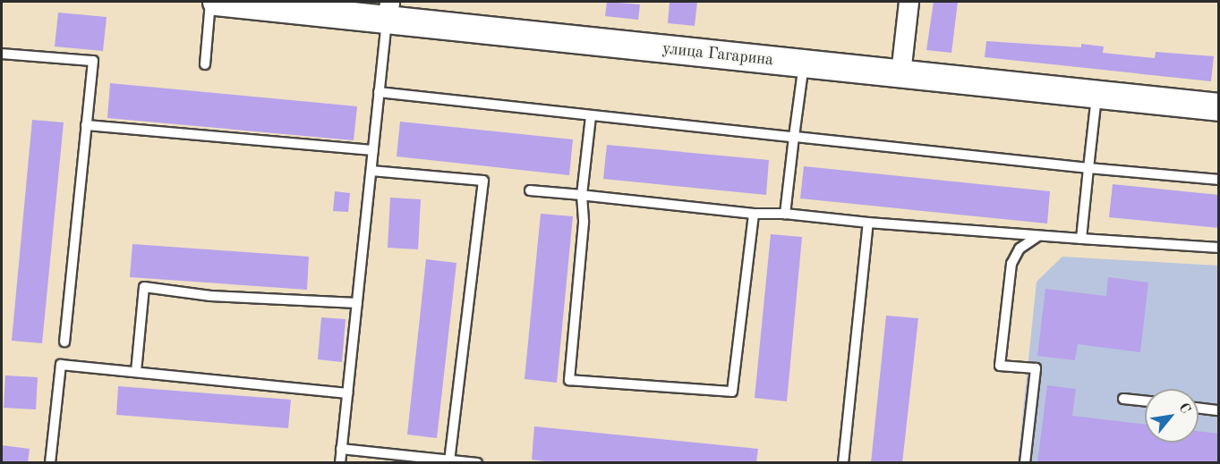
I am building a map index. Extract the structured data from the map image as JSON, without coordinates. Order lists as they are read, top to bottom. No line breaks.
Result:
{"streets":{"main road":["улица Гагарина"]},"north":"top right"}
